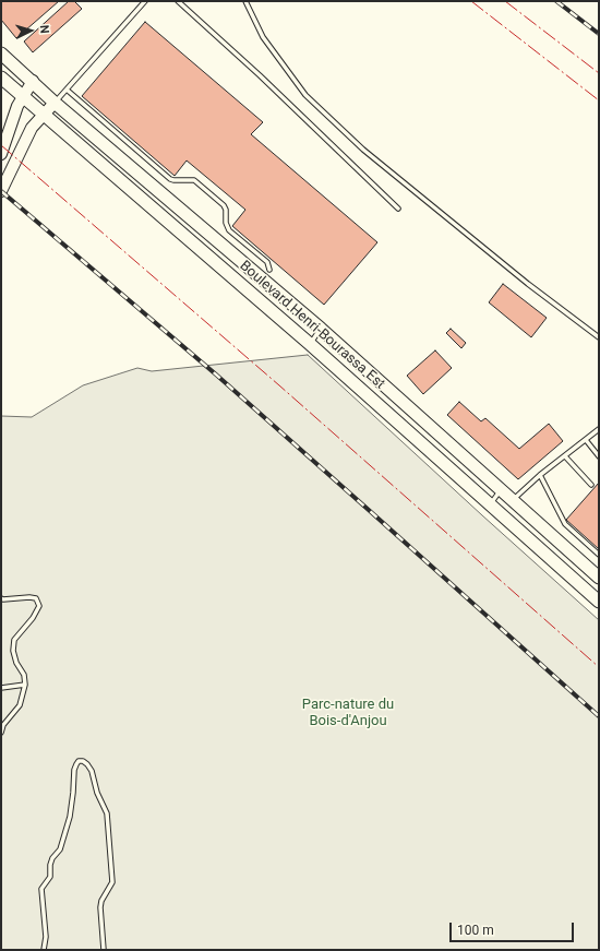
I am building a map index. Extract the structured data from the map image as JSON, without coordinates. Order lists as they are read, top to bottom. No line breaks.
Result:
{"streets":{"main road":["Boulevard Henri-Bourassa Est"]},"parks":["Parc-nature du Bois-d'Anjou"],"scale_bar":"100 m","north":"right"}
